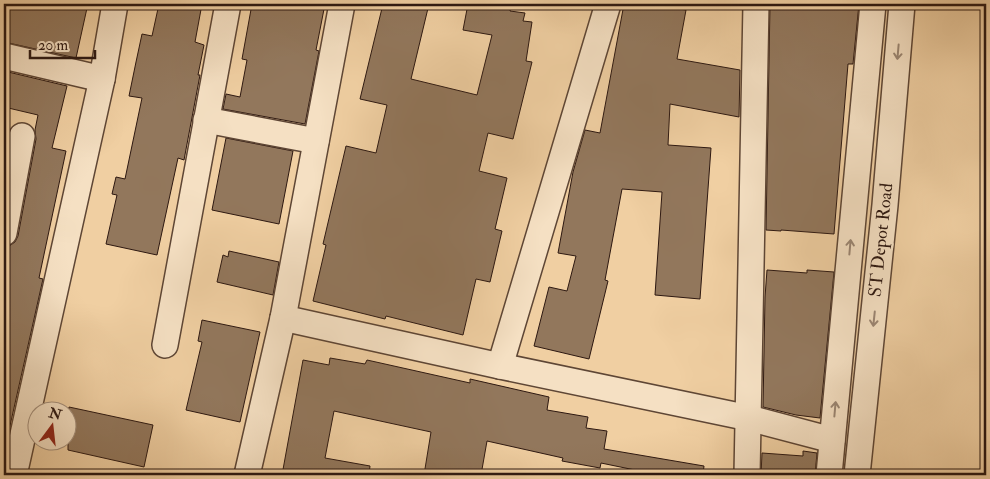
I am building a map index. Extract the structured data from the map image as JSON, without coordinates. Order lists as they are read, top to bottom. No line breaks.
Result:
{"streets":{"street":["ST Depot Road"]},"scale_bar":"20 m","north":"top"}
